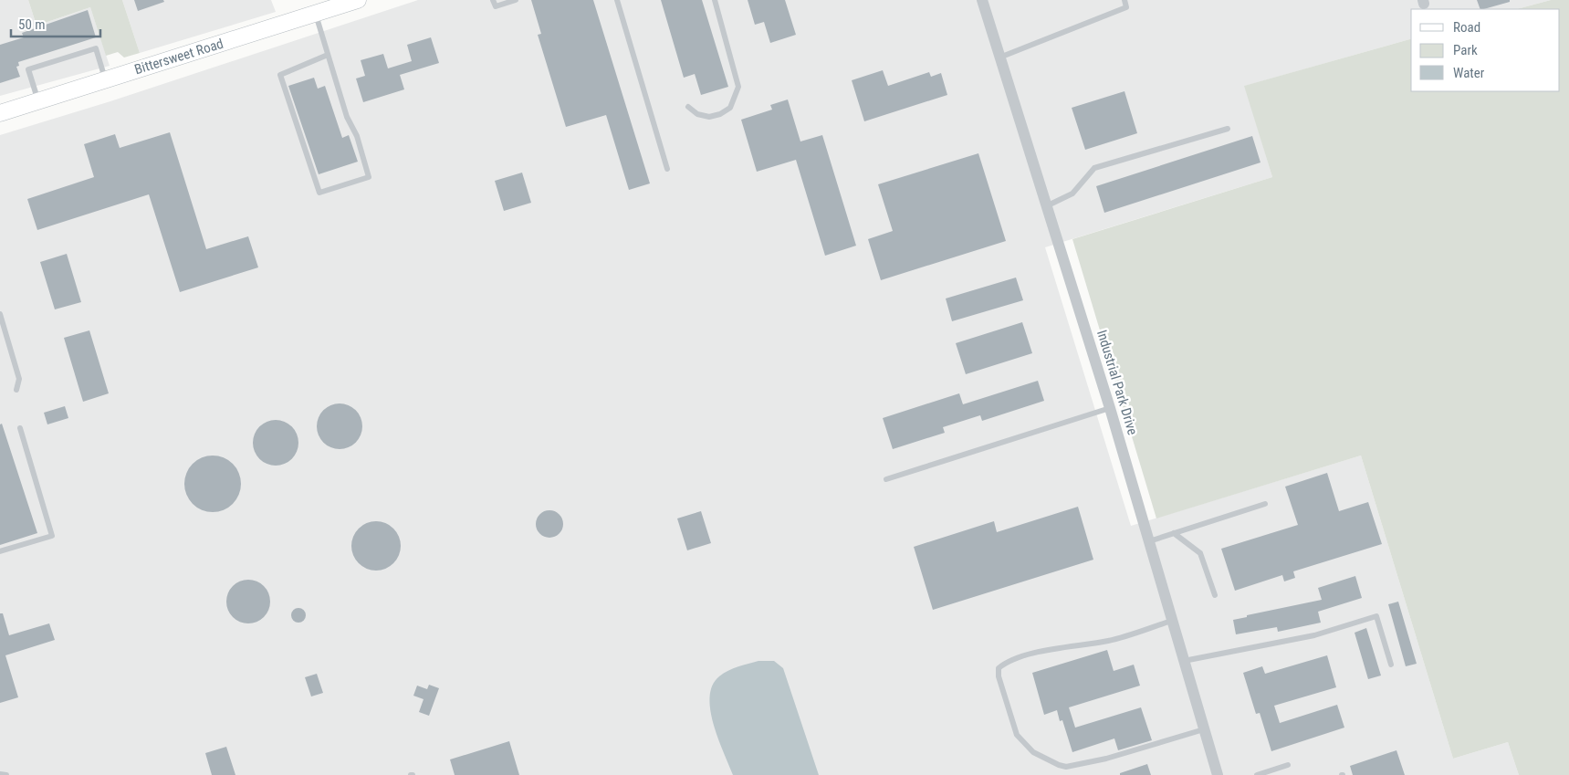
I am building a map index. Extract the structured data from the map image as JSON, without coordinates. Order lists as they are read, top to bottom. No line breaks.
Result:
{"streets":{"street":["Bittersweet Road","Industrial Park Drive"]},"legend":["Road","Park","Water"],"scale_bar":"50 m"}
